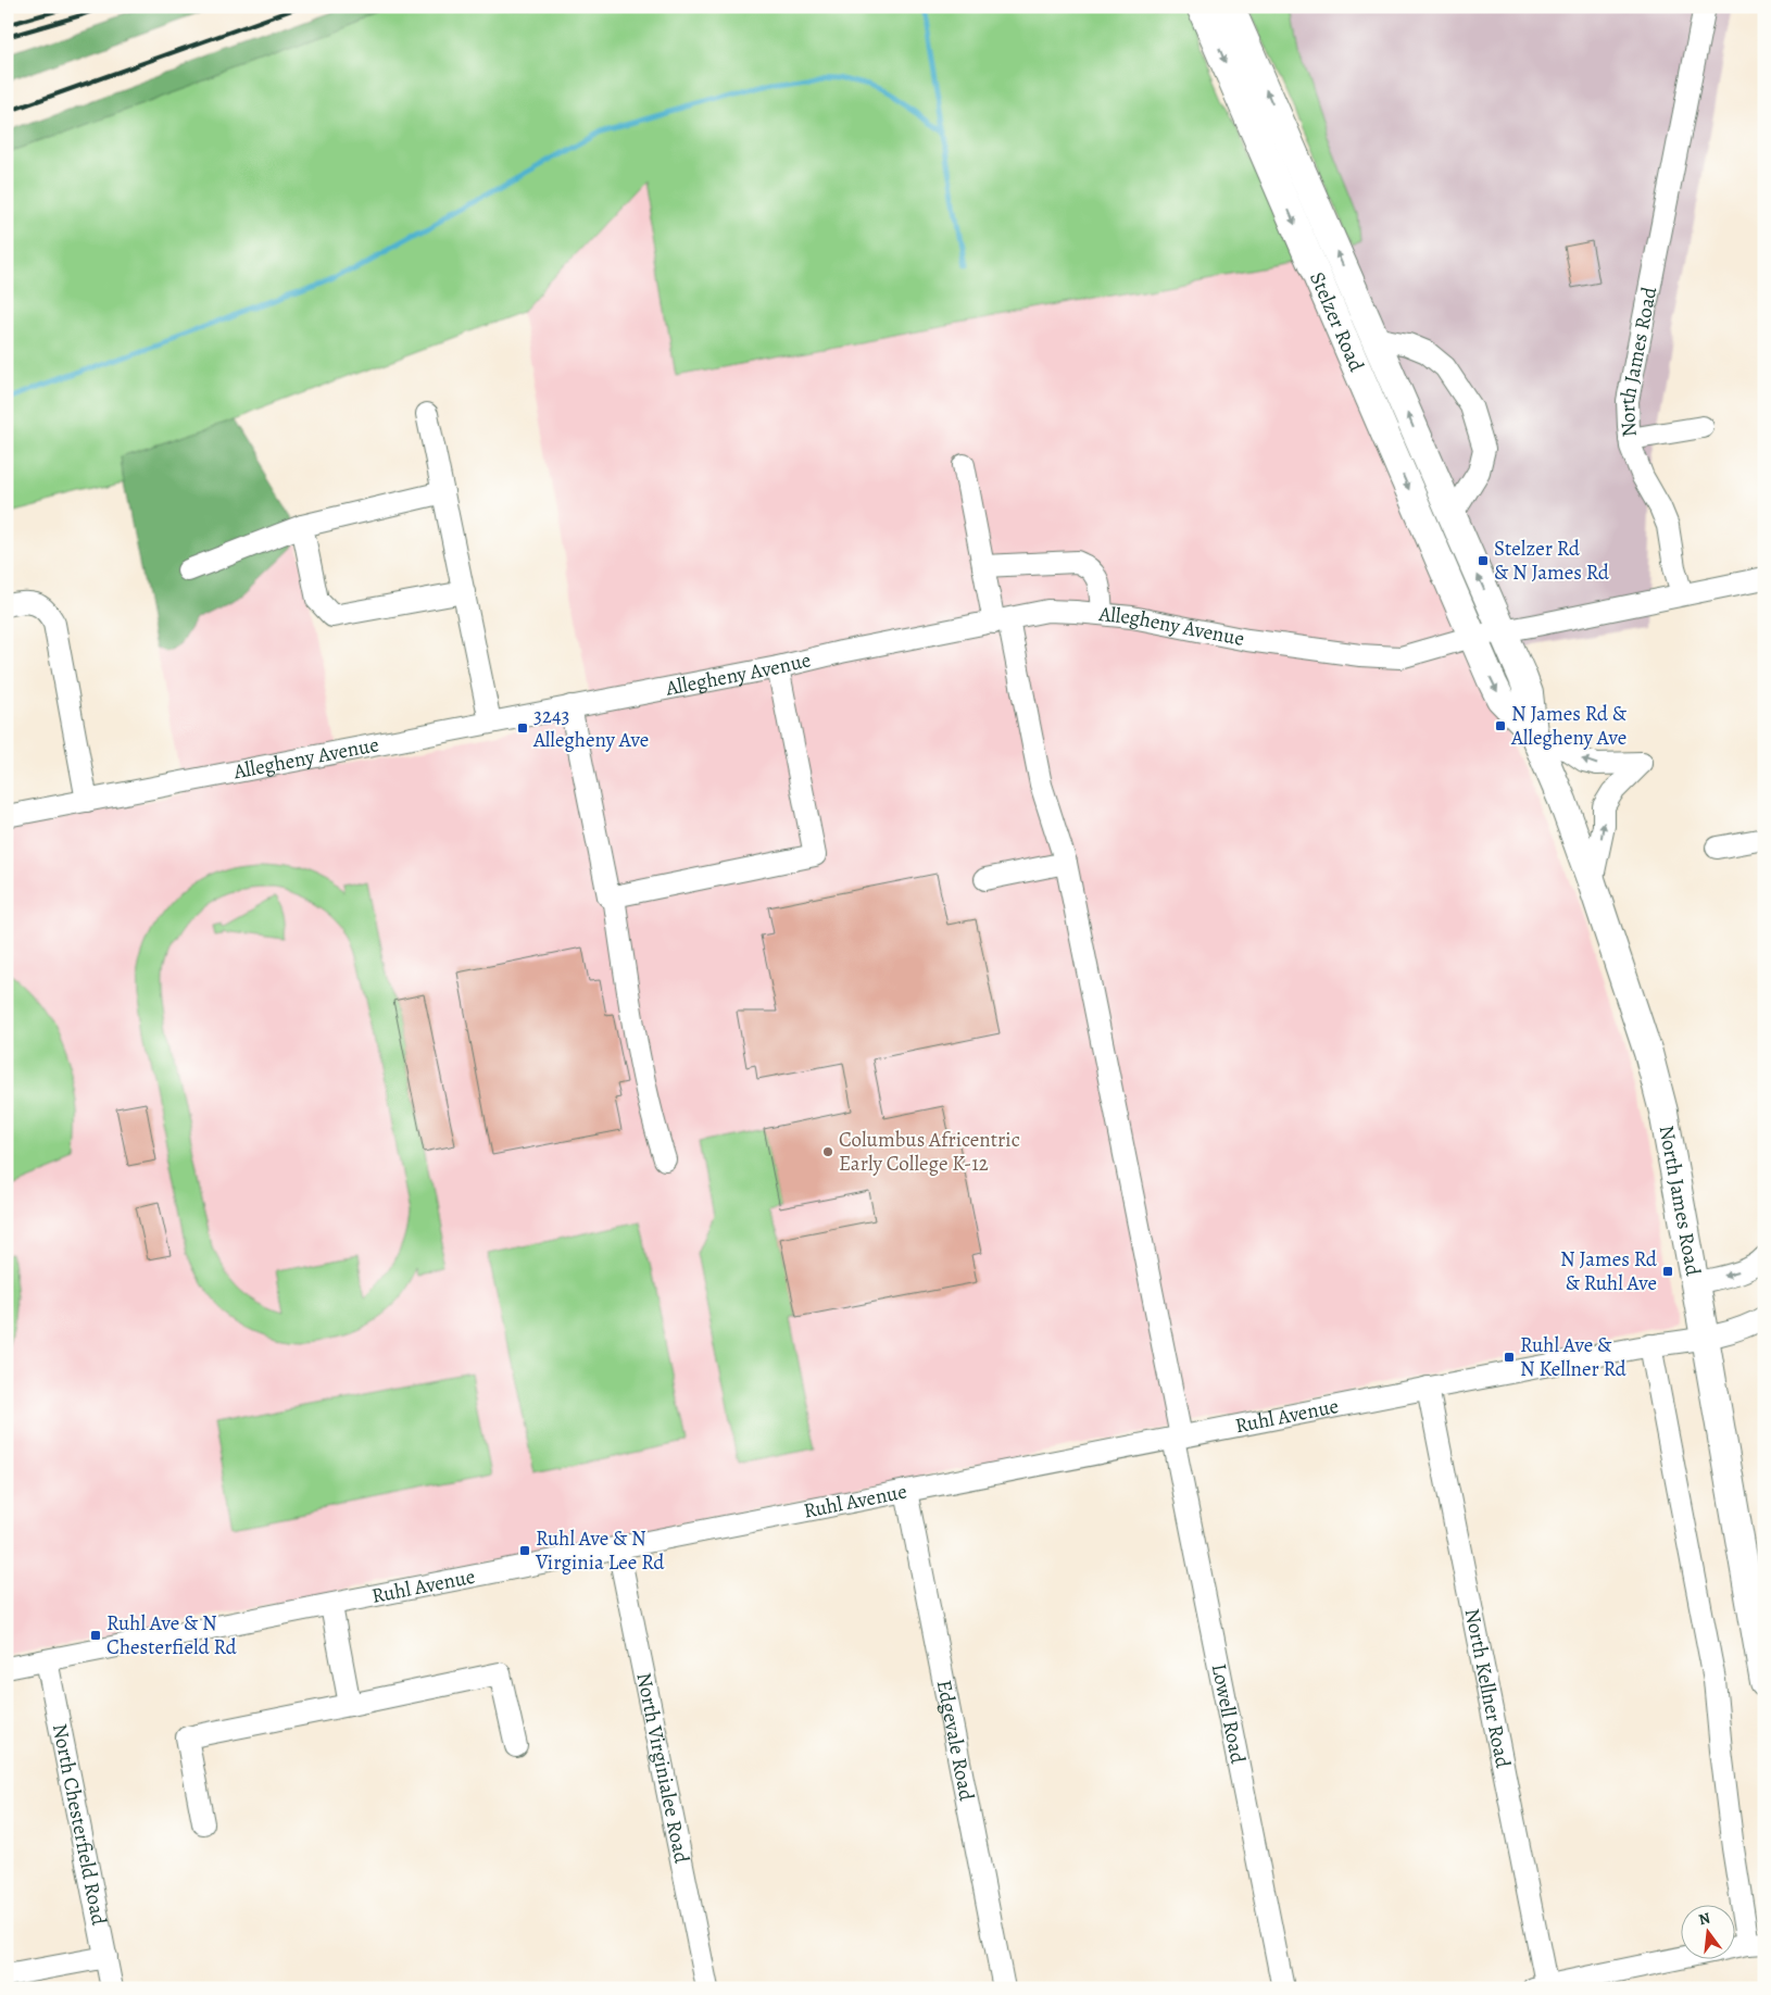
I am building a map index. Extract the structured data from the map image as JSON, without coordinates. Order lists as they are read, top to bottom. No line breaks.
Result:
{"streets":{"main road":["Stelzer Road","North James Road"],"street":["Allegheny Avenue","Ruhl Avenue","North Kellner Road","Lowell Road","Edgevale Road","North Virginialee Road","North Chesterfield Road"]},"crossings":[["Stelzer Road","North James Road"],["Stelzer Road","Allegheny Avenue"],["North James Road","Allegheny Avenue"],["North James Road","Ruhl Avenue"],["Allegheny Avenue","Lowell Road"],["Ruhl Avenue","North Kellner Road"],["Ruhl Avenue","Lowell Road"],["Ruhl Avenue","Edgevale Road"],["Ruhl Avenue","North Virginialee Road"],["Ruhl Avenue","North Chesterfield Road"]],"places":{"transit":["Stelzer Rd & N James Rd","N James Rd & Allegheny Ave","3243 Allegheny Ave","N James Rd & Ruhl Ave","Ruhl Ave & N Kellner Rd","Ruhl Ave & N Virginia Lee Rd","Ruhl Ave & N Chesterfield Rd"],"other":["Columbus Africentric Early College K-12"]},"north":"top"}
